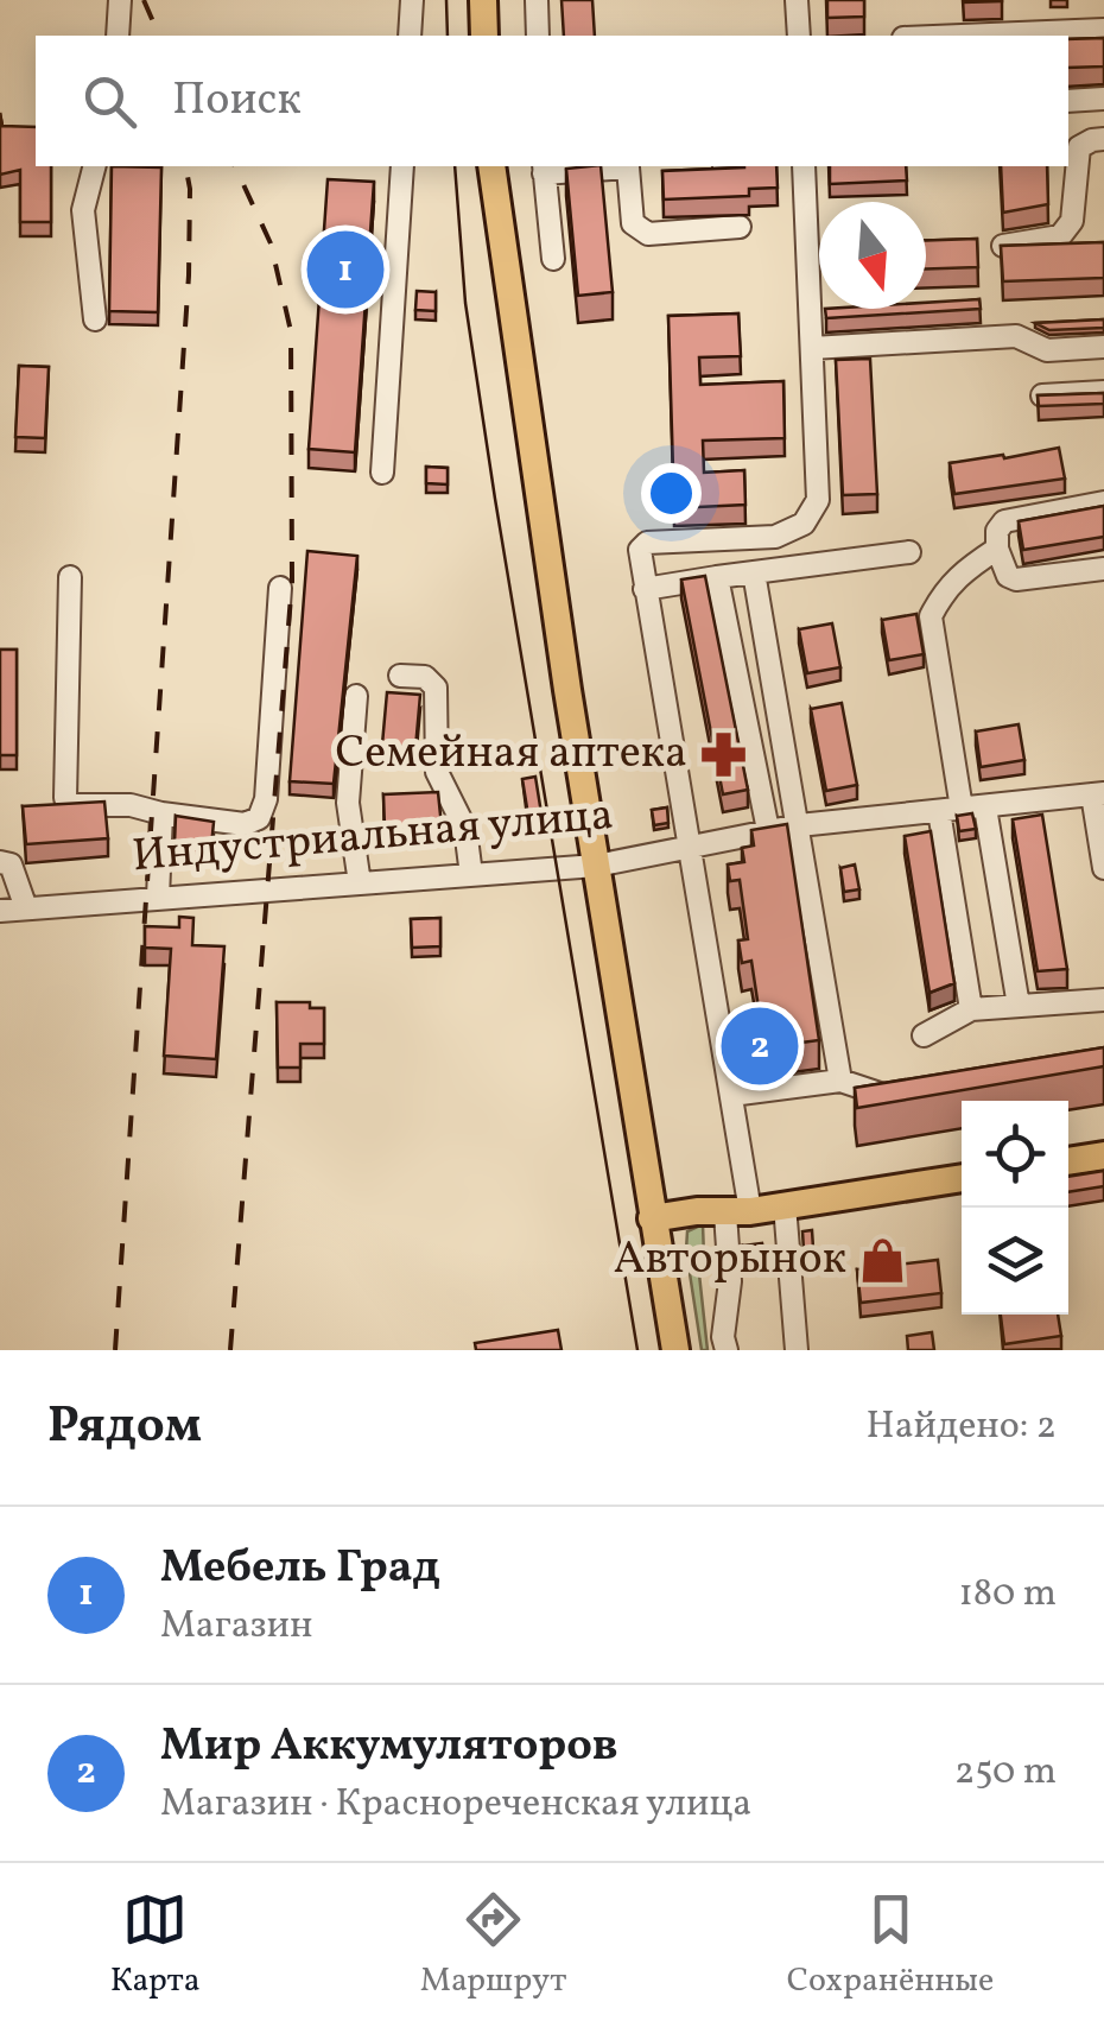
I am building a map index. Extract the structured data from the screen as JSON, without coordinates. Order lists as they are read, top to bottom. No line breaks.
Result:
{"streets":{"street":["Индустриальная улица"]},"places":{"pharmacy":["Семейная аптека"],"shop":["Авторынок"]},"north":"bottom","page":{"search":"Поиск","pins":["1","2"],"heading":["Рядом","Найдено: 2"],"list":[{"mark":"1","name":"Мебель Град","note":"Магазин","value":"180 m"},{"mark":"2","name":"Мир Аккумуляторов","note":"Магазин · Краснореченская улица","value":"250 m"}],"nav":["Карта","Маршрут","Сохранённые"]}}
